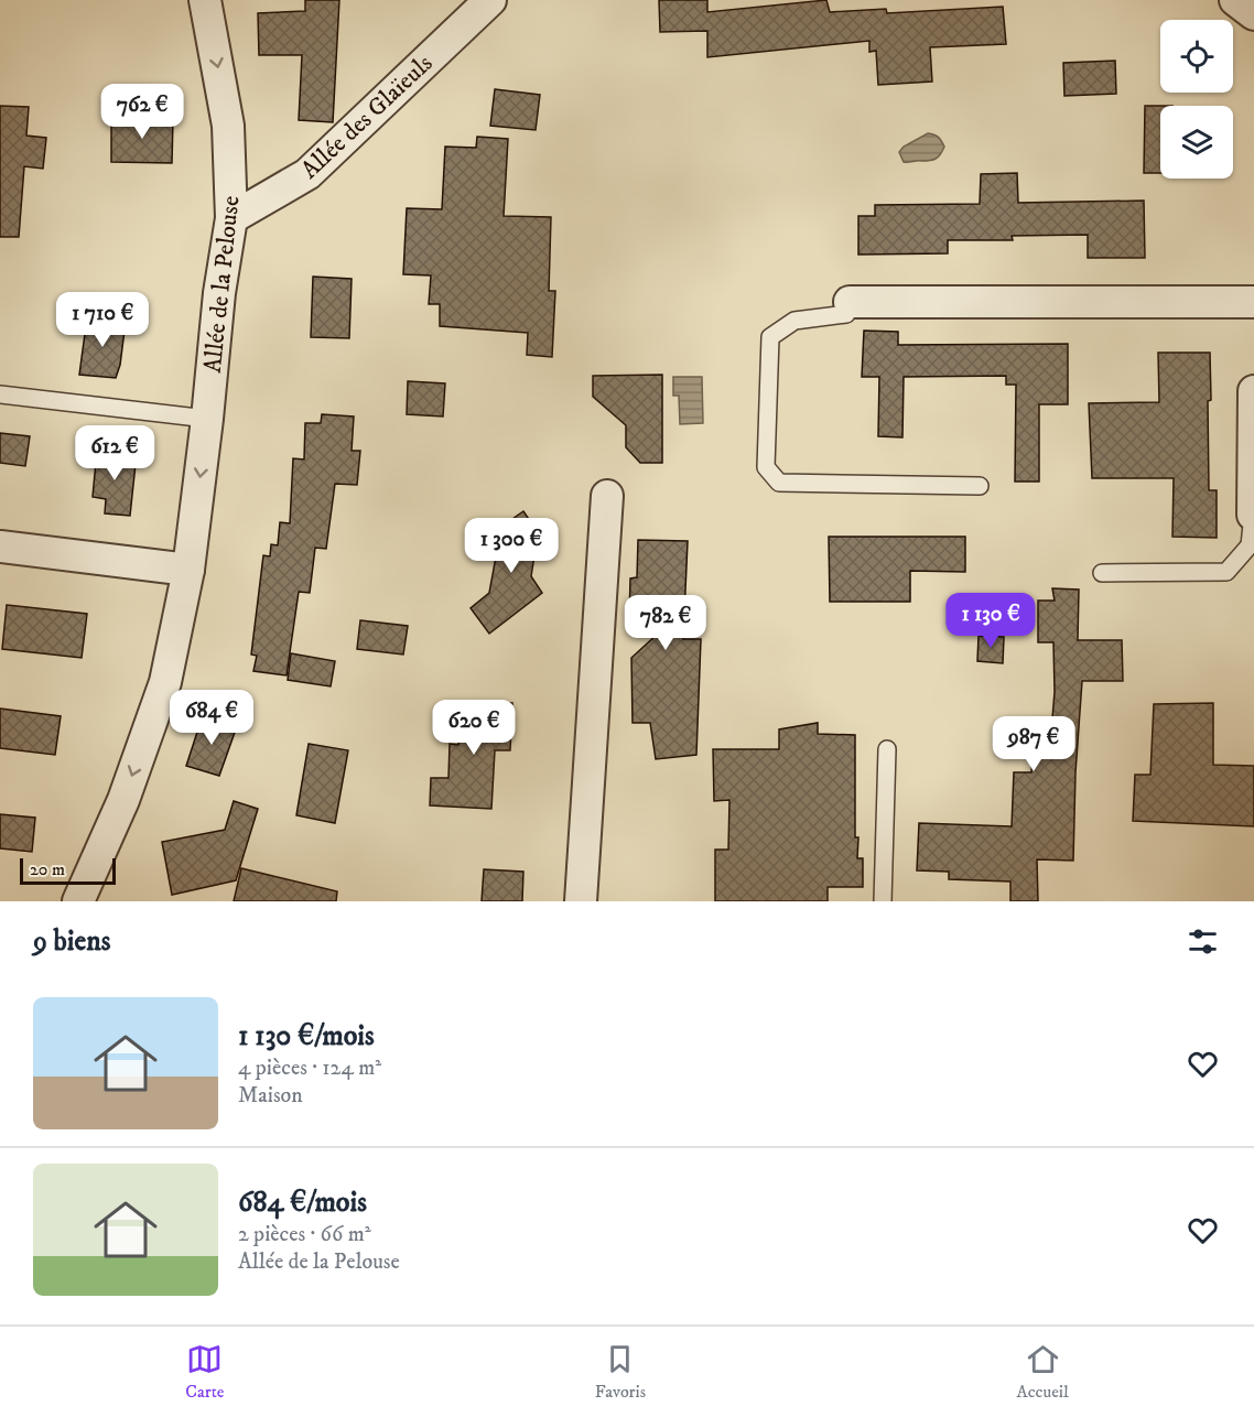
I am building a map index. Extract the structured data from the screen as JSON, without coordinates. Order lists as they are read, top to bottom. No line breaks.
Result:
{"streets":{"street":["Allée des Glaïeuls","Allée de la Pelouse"]},"crossings":[["Allée des Glaïeuls","Allée de la Pelouse"]],"one_way":["Allée de la Pelouse"],"scale_bar":"20 m","page":{"price":["762 €","1 710 €","612 €","1 300 €","1 130 €","782 €","684 €","620 €","987 €"],"scale":"20 m","heading":"9 biens","list":[{"name":"1 130 €/mois","note":"4 pièces · 124 m² · Maison"},{"name":"684 €/mois","note":"2 pièces · 66 m² · Allée de la Pelouse"}],"tabs":["Carte","Favoris","Accueil"]}}
